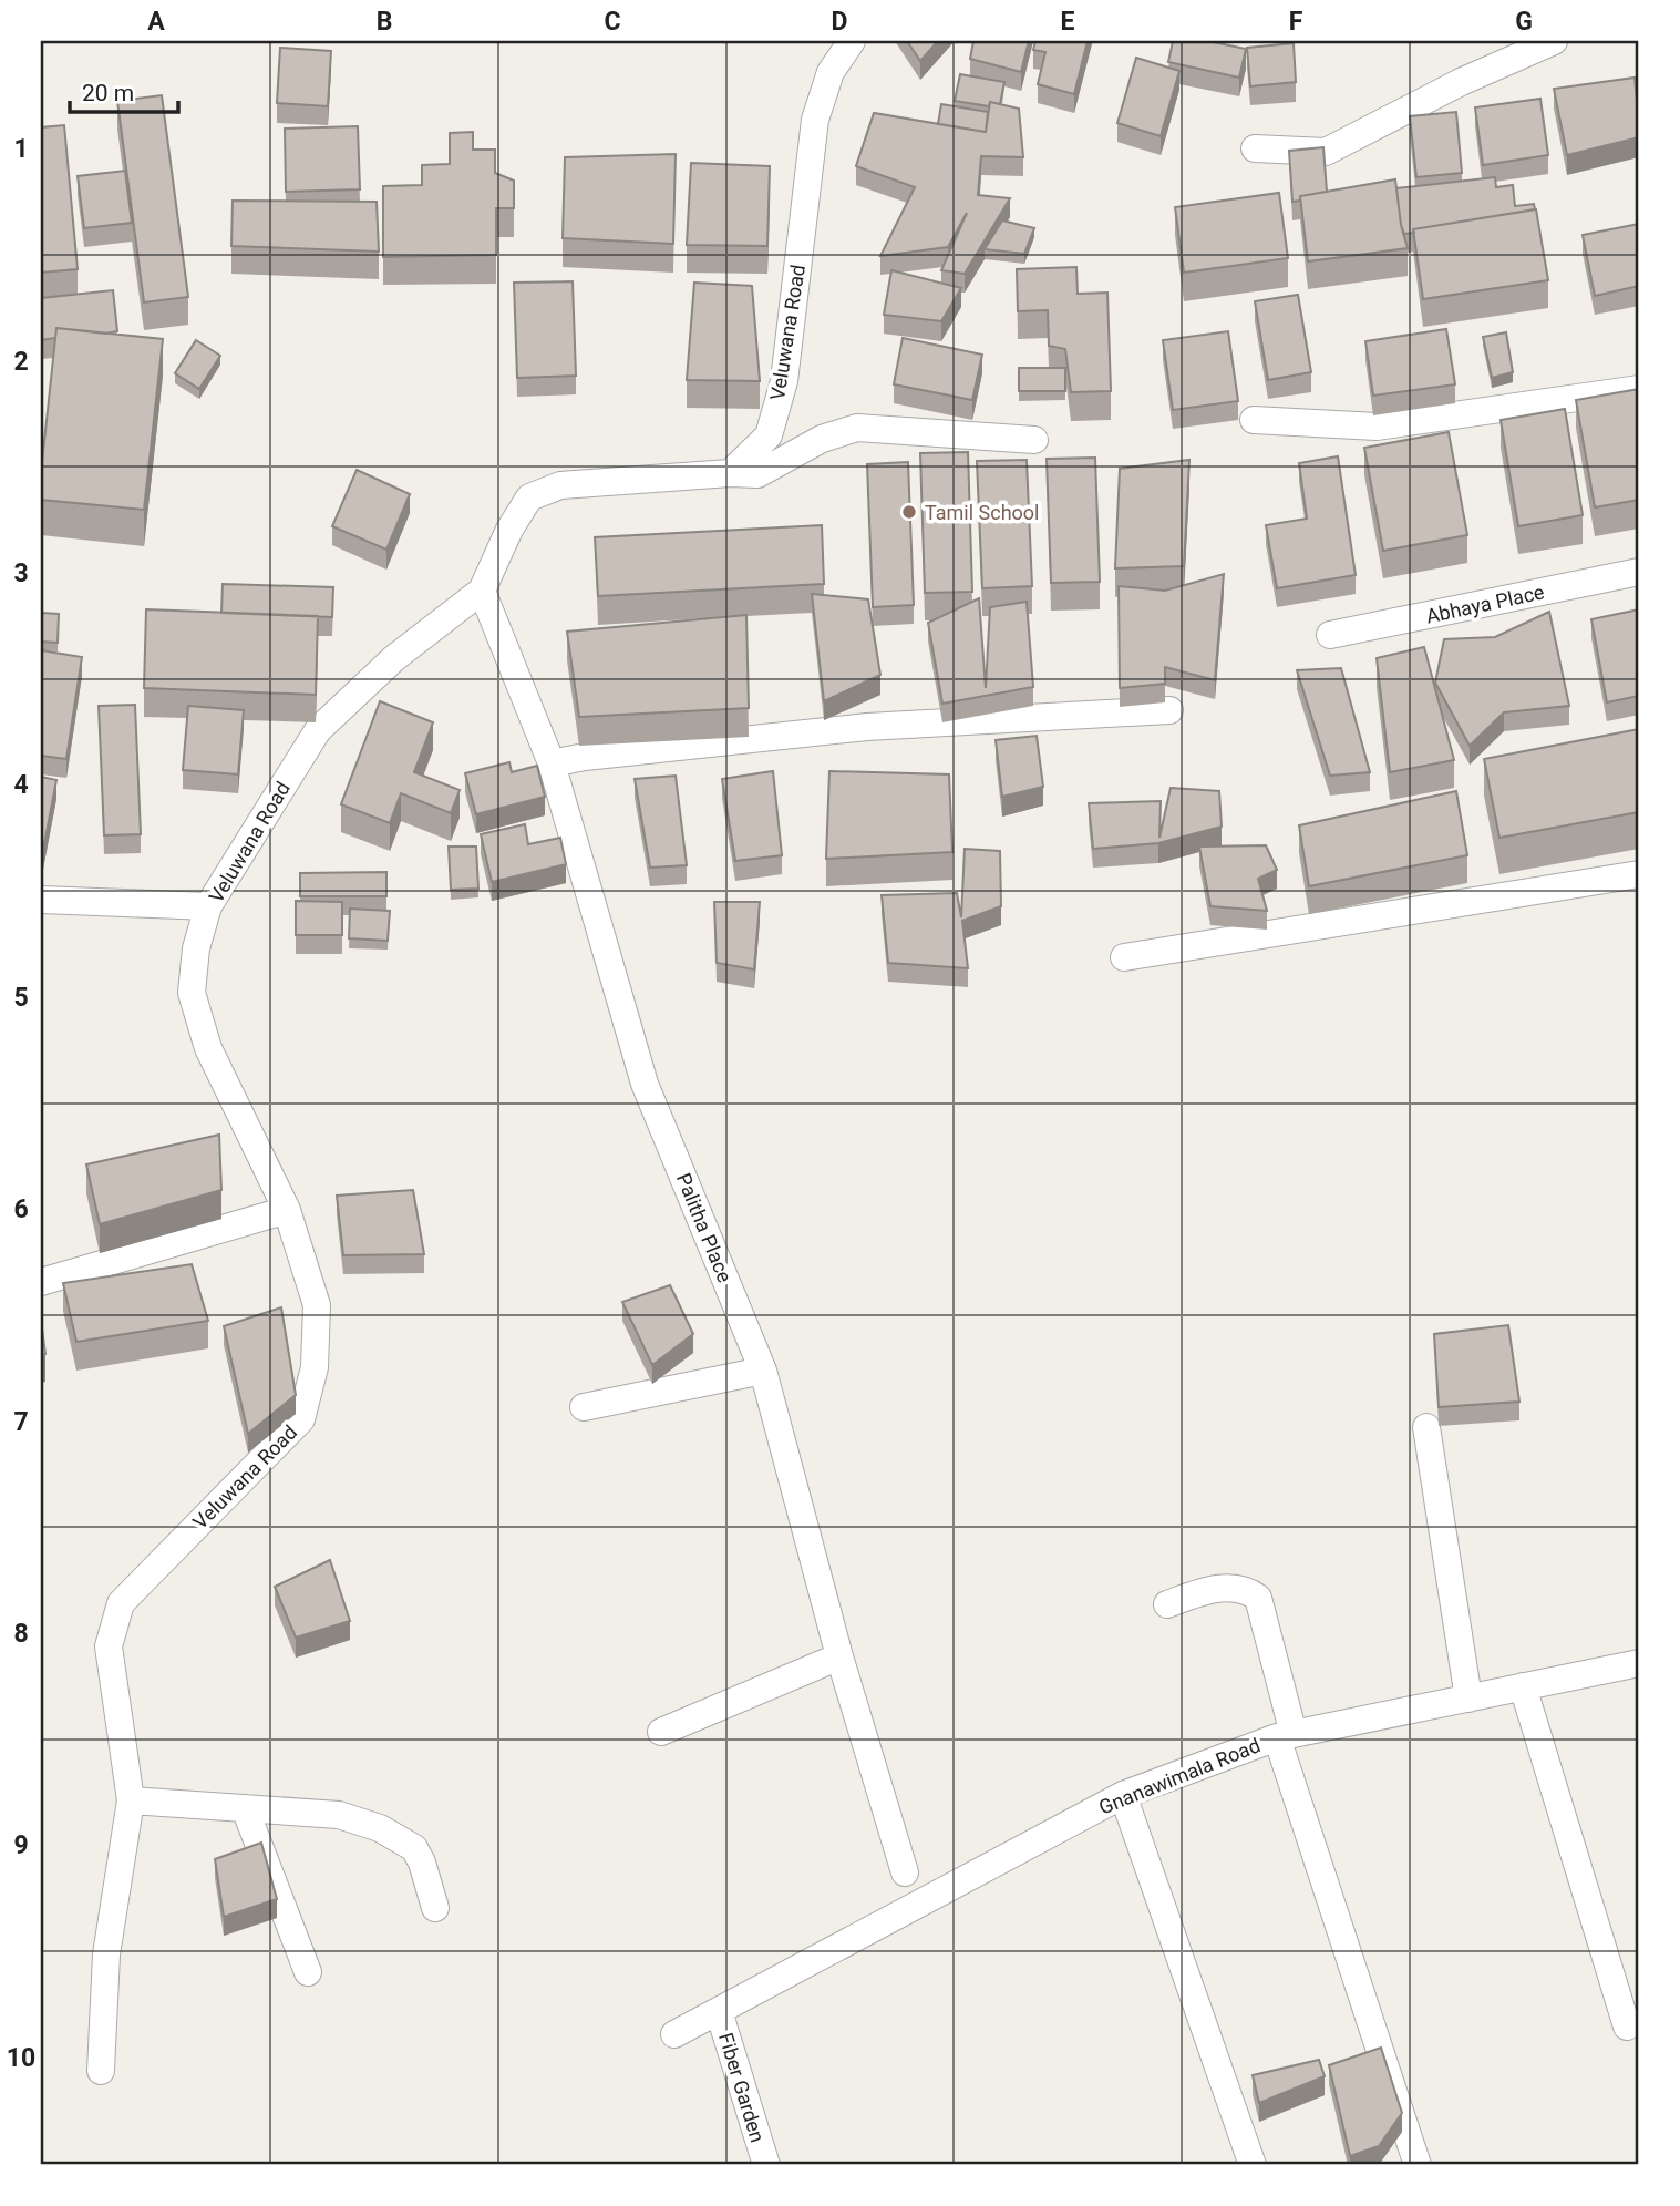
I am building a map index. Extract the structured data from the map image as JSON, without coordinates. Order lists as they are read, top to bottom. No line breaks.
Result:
{"streets":{"street":["Veluwana Road","Abhaya Place","Palitha Place","Gnanawimala Road","Fiber Garden"]},"crossings":[["Veluwana Road","Palitha Place"],["Gnanawimala Road","Fiber Garden"]],"places":["Tamil School"],"scale_bar":"20 m","grid":{"columns":["A","B","C","D","E","F","G"],"rows":["1","2","3","4","5","6","7","8","9","10"]}}
